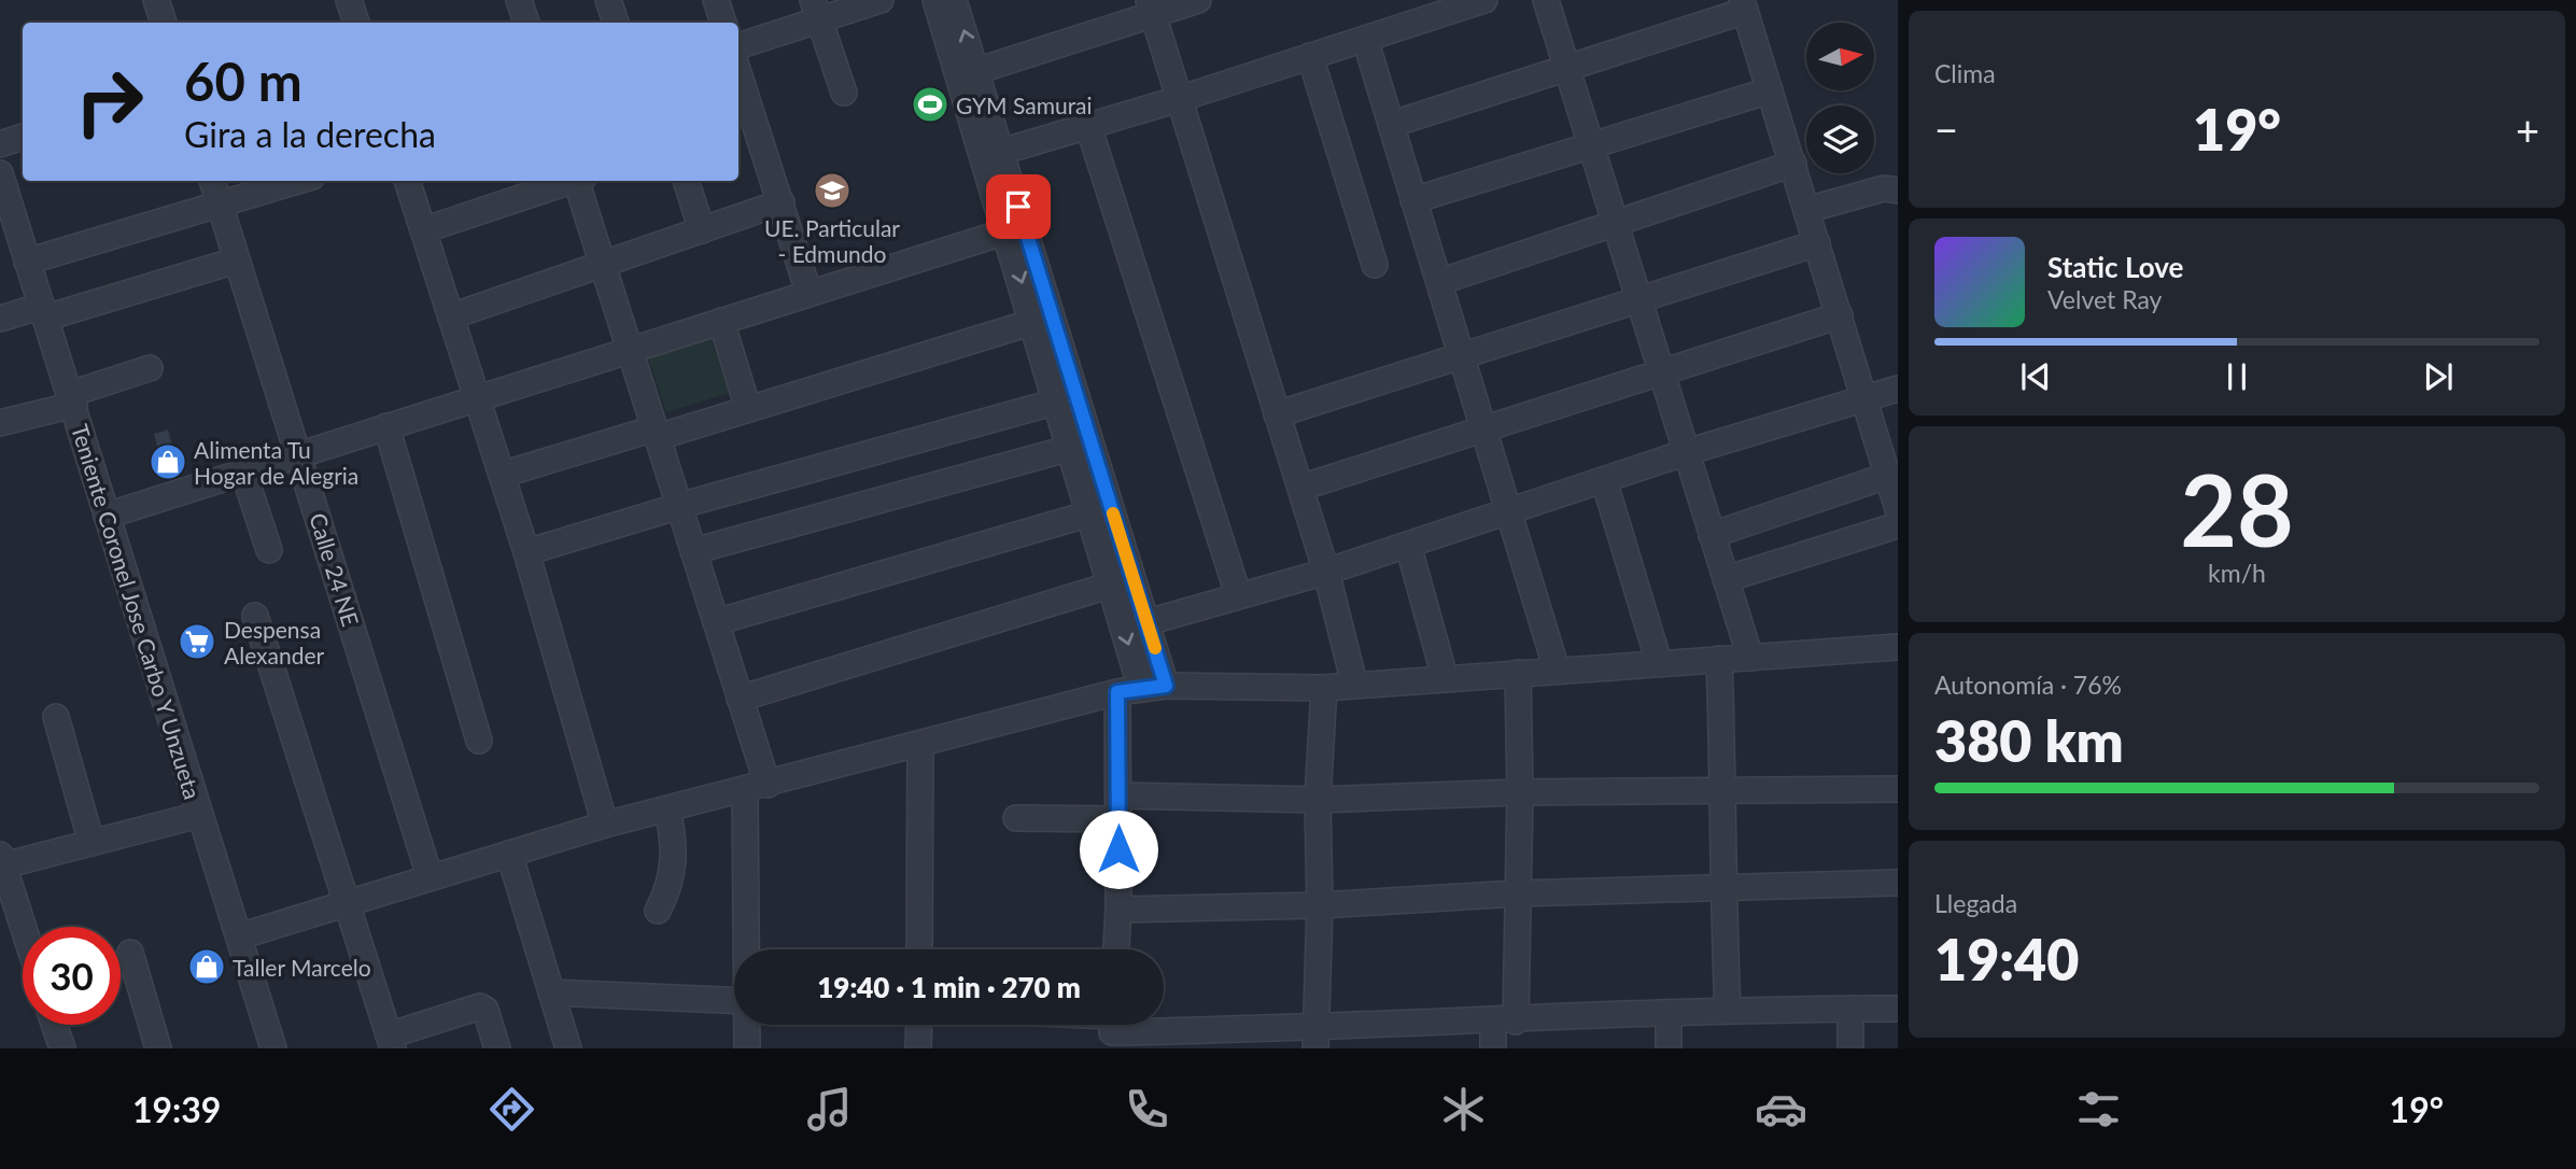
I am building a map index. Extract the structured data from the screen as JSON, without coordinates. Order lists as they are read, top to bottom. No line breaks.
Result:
{"streets":{"street":["Calle 24 NE","Teniente Coronel Jose Carbo Y Unzueta"]},"places":{"sports":["GYM Samurai"],"school or university":["UE. Particular - Edmundo"],"shop":["Alimenta Tu Hogar de Alegria","Taller Marcelo"],"supermarket":["Despensa Alexander"]},"north":"right","page":{"tile":["Clima",["28","km/h"],["Autonomía · 76%","380 km"],["Llegada","19:40"]],"turn":["60 m","Gira a la derecha"],"heat":["−","19°","+"],"song":["Static Love","Velvet Ray"],"limit":"30","trip":"19:40 · 1 min · 270 m","tabs":["19:39","19°"]}}
